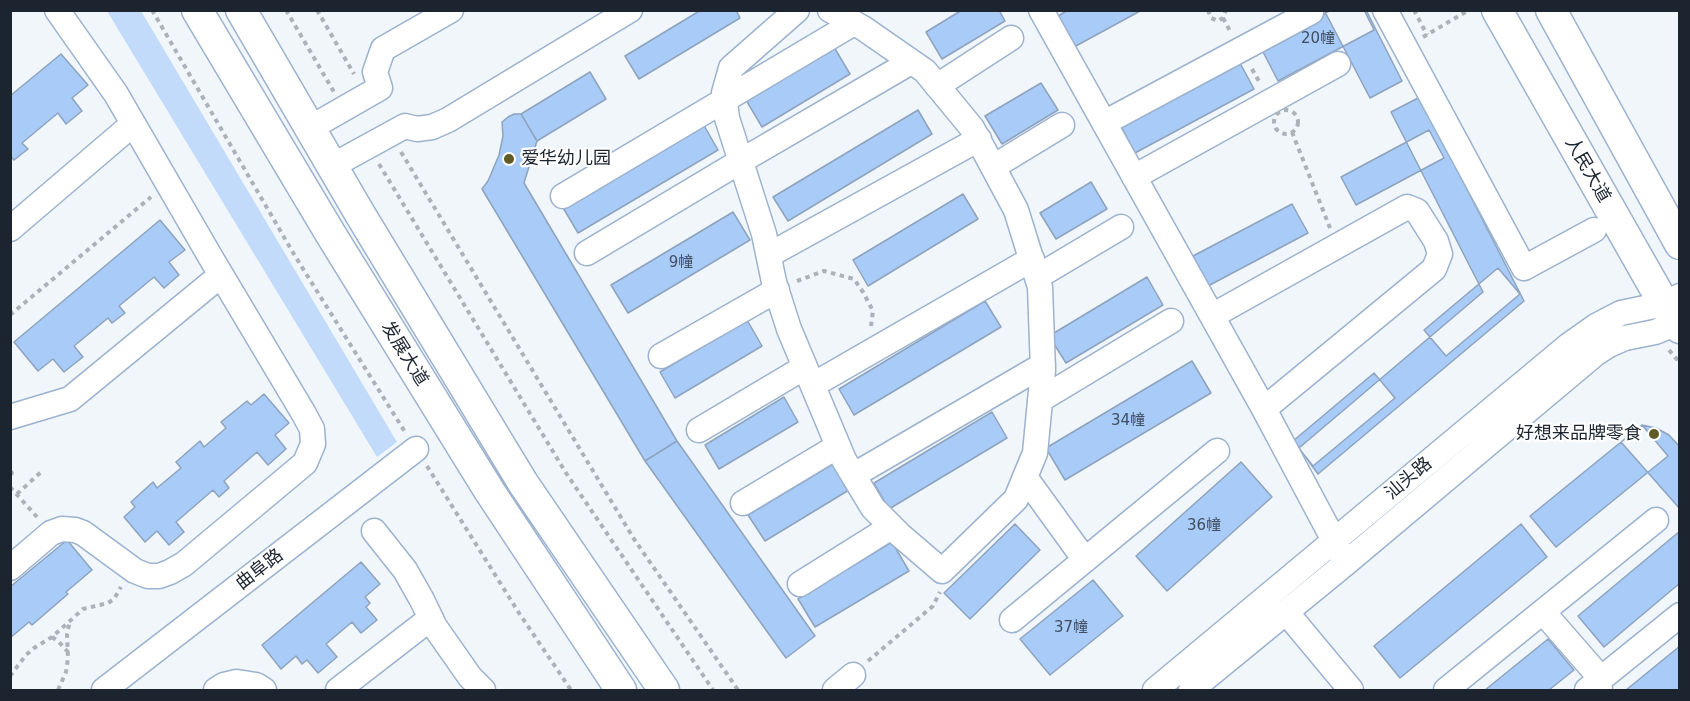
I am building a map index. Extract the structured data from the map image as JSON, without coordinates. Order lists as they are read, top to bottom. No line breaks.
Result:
{"streets":{"main road":["人民大道","发展大道"],"street":["汕头路","曲阜路"]},"crossings":[["人民大道","汕头路"]],"places":["爱华幼儿园","好想来品牌零食"],"house_numbers":["20幢","9幢","34幢","36幢","37幢"]}
